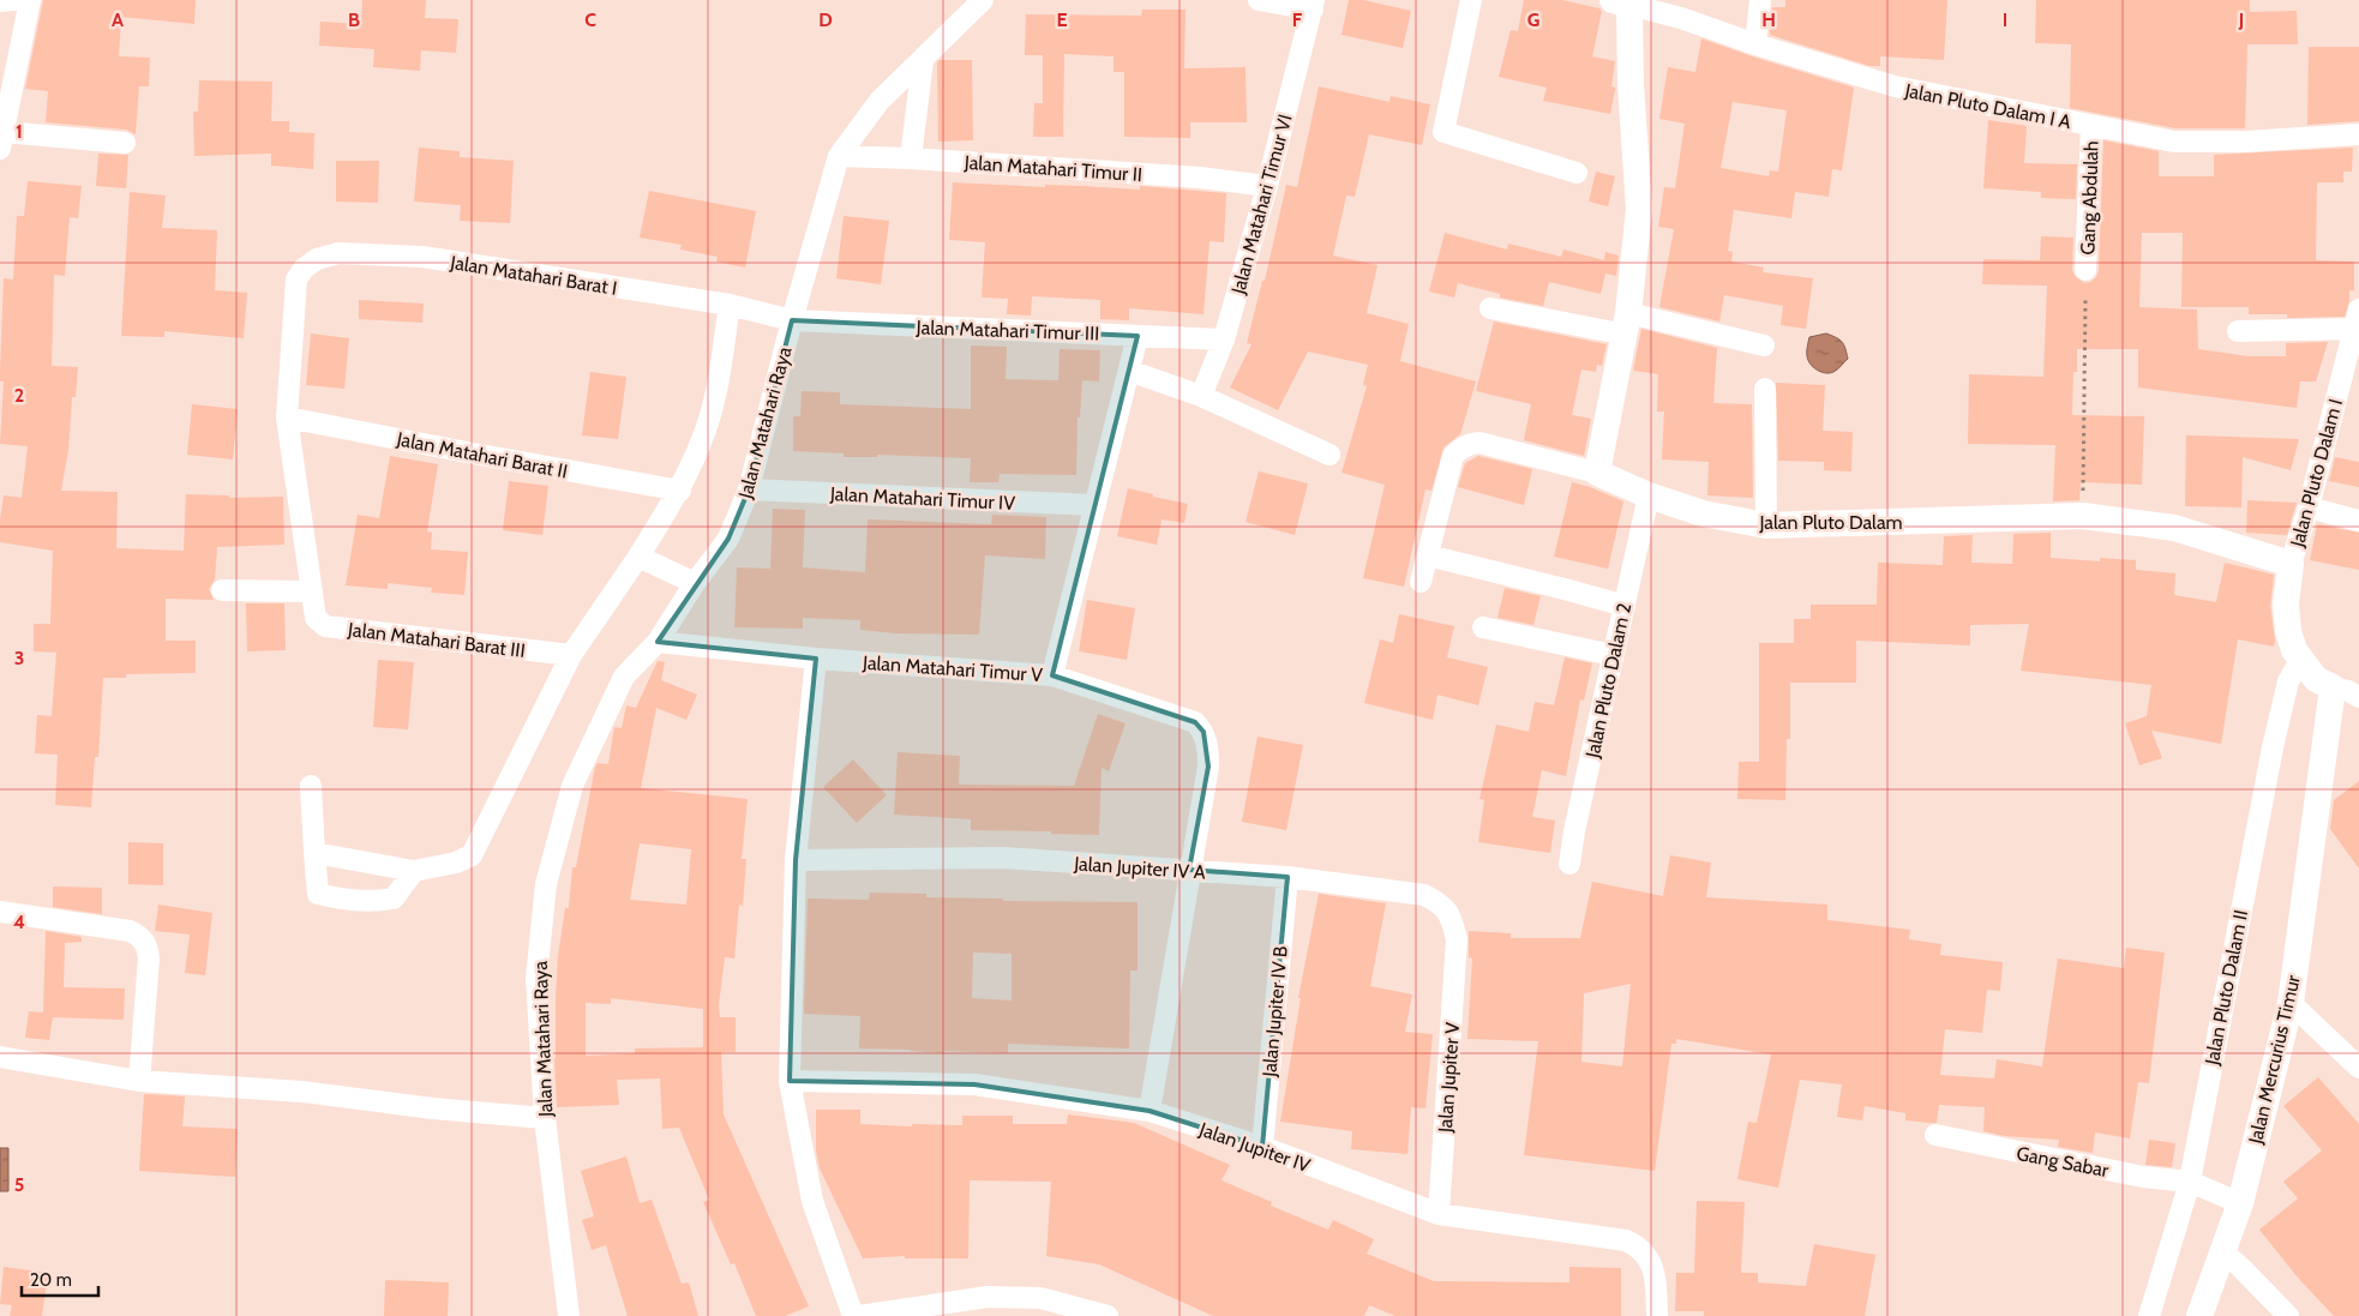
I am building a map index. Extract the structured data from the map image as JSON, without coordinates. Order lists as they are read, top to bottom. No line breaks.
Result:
{"streets":{"street":["Jalan Pluto Dalam I A","Jalan Matahari Timur II","Gang Abdulah","Jalan Matahari Timur VI","Jalan Matahari Barat I","Jalan Matahari Timur III","Jalan Matahari Raya","Jalan Matahari Barat II","Jalan Pluto Dalam I","Jalan Matahari Timur IV","Jalan Pluto Dalam","Jalan Matahari Barat III","Jalan Matahari Timur V","Jalan Pluto Dalam 2","Jalan Jupiter IV A","Jalan Pluto Dalam II","Jalan Jupiter IV B","Jalan Mercurius Timur","Jalan Jupiter V","Jalan Jupiter IV","Gang Sabar"]},"crossings":[["Jalan Pluto Dalam I A","Gang Abdulah"],["Jalan Matahari Timur II","Jalan Matahari Timur VI"],["Jalan Matahari Timur II","Jalan Matahari Raya"],["Jalan Matahari Timur VI","Jalan Matahari Timur III"],["Jalan Matahari Barat I","Jalan Matahari Raya"],["Jalan Matahari Barat I","Jalan Matahari Barat II"],["Jalan Matahari Timur III","Jalan Matahari Raya"],["Jalan Matahari Raya","Jalan Matahari Timur IV"],["Jalan Matahari Raya","Jalan Matahari Timur V"],["Jalan Pluto Dalam I","Jalan Pluto Dalam"],["Jalan Pluto Dalam","Jalan Pluto Dalam 2"],["Jalan Matahari Timur V","Jalan Jupiter IV A"],["Jalan Matahari Timur V","Jalan Jupiter IV"],["Jalan Jupiter IV A","Jalan Jupiter IV B"],["Jalan Jupiter IV A","Jalan Jupiter V"],["Jalan Pluto Dalam II","Gang Sabar"],["Jalan Jupiter IV B","Jalan Jupiter IV"],["Jalan Mercurius Timur","Gang Sabar"],["Jalan Jupiter V","Jalan Jupiter IV"]],"scale_bar":"20 m","grid":{"columns":["A","B","C","D","E","F","G","H","I","J"],"rows":["1","2","3","4","5"]}}
